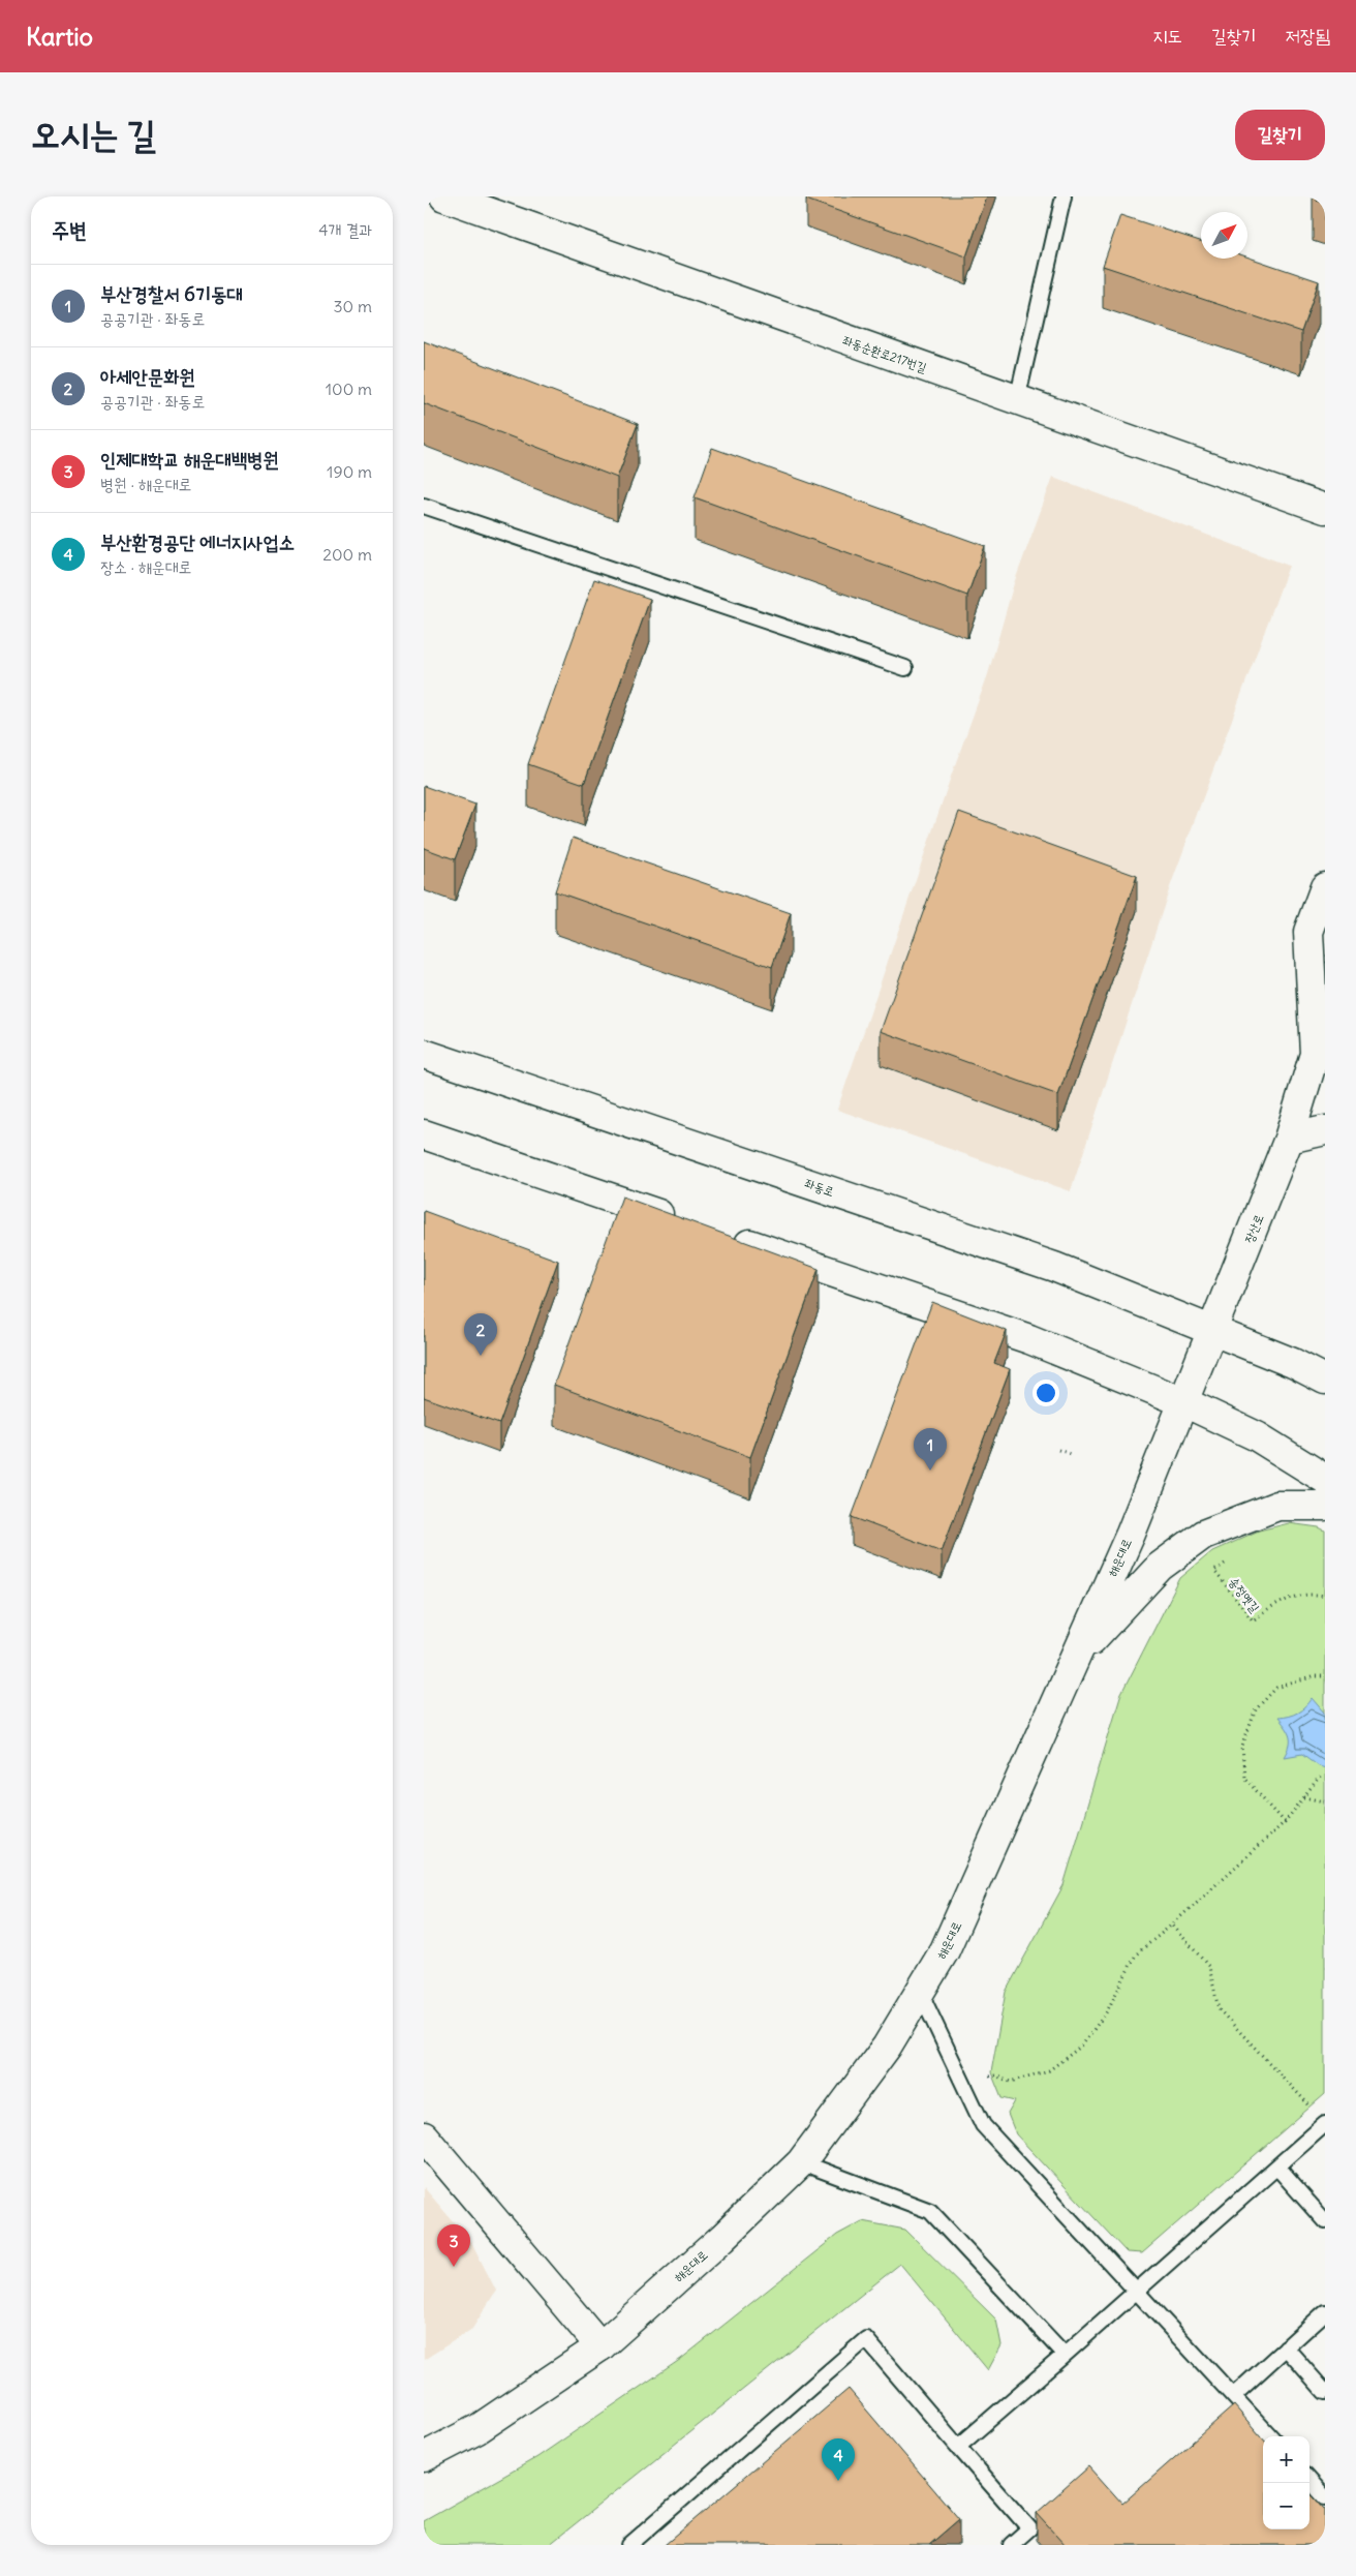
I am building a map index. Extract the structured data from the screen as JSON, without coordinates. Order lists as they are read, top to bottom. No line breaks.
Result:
{"streets":{"main road":["좌동순환로217번길","좌동로","장산로","해운대로"],"path":["송정옛길"]},"crossings":[["좌동로","장산로"],["장산로","해운대로"]],"north":"top right","page":{"header":"Kartio","nav":["지도","길찾기","저장됨"],"buttons":"길찾기","title":"오시는 길","heading":["주변","4개 결과"],"list":[{"mark":"1","name":"부산경찰서 6기동대","note":"공공기관 · 좌동로","value":"30 m"},{"mark":"2","name":"아세안문화원","note":"공공기관 · 좌동로","value":"100 m"},{"mark":"3","name":"인제대학교 해운대백병원","note":"병원 · 해운대로","value":"190 m"},{"mark":"4","name":"부산환경공단 에너지사업소","note":"장소 · 해운대로","value":"200 m"}],"pins":["2","1","3","4"],"map_buttons":["+","−"]}}
